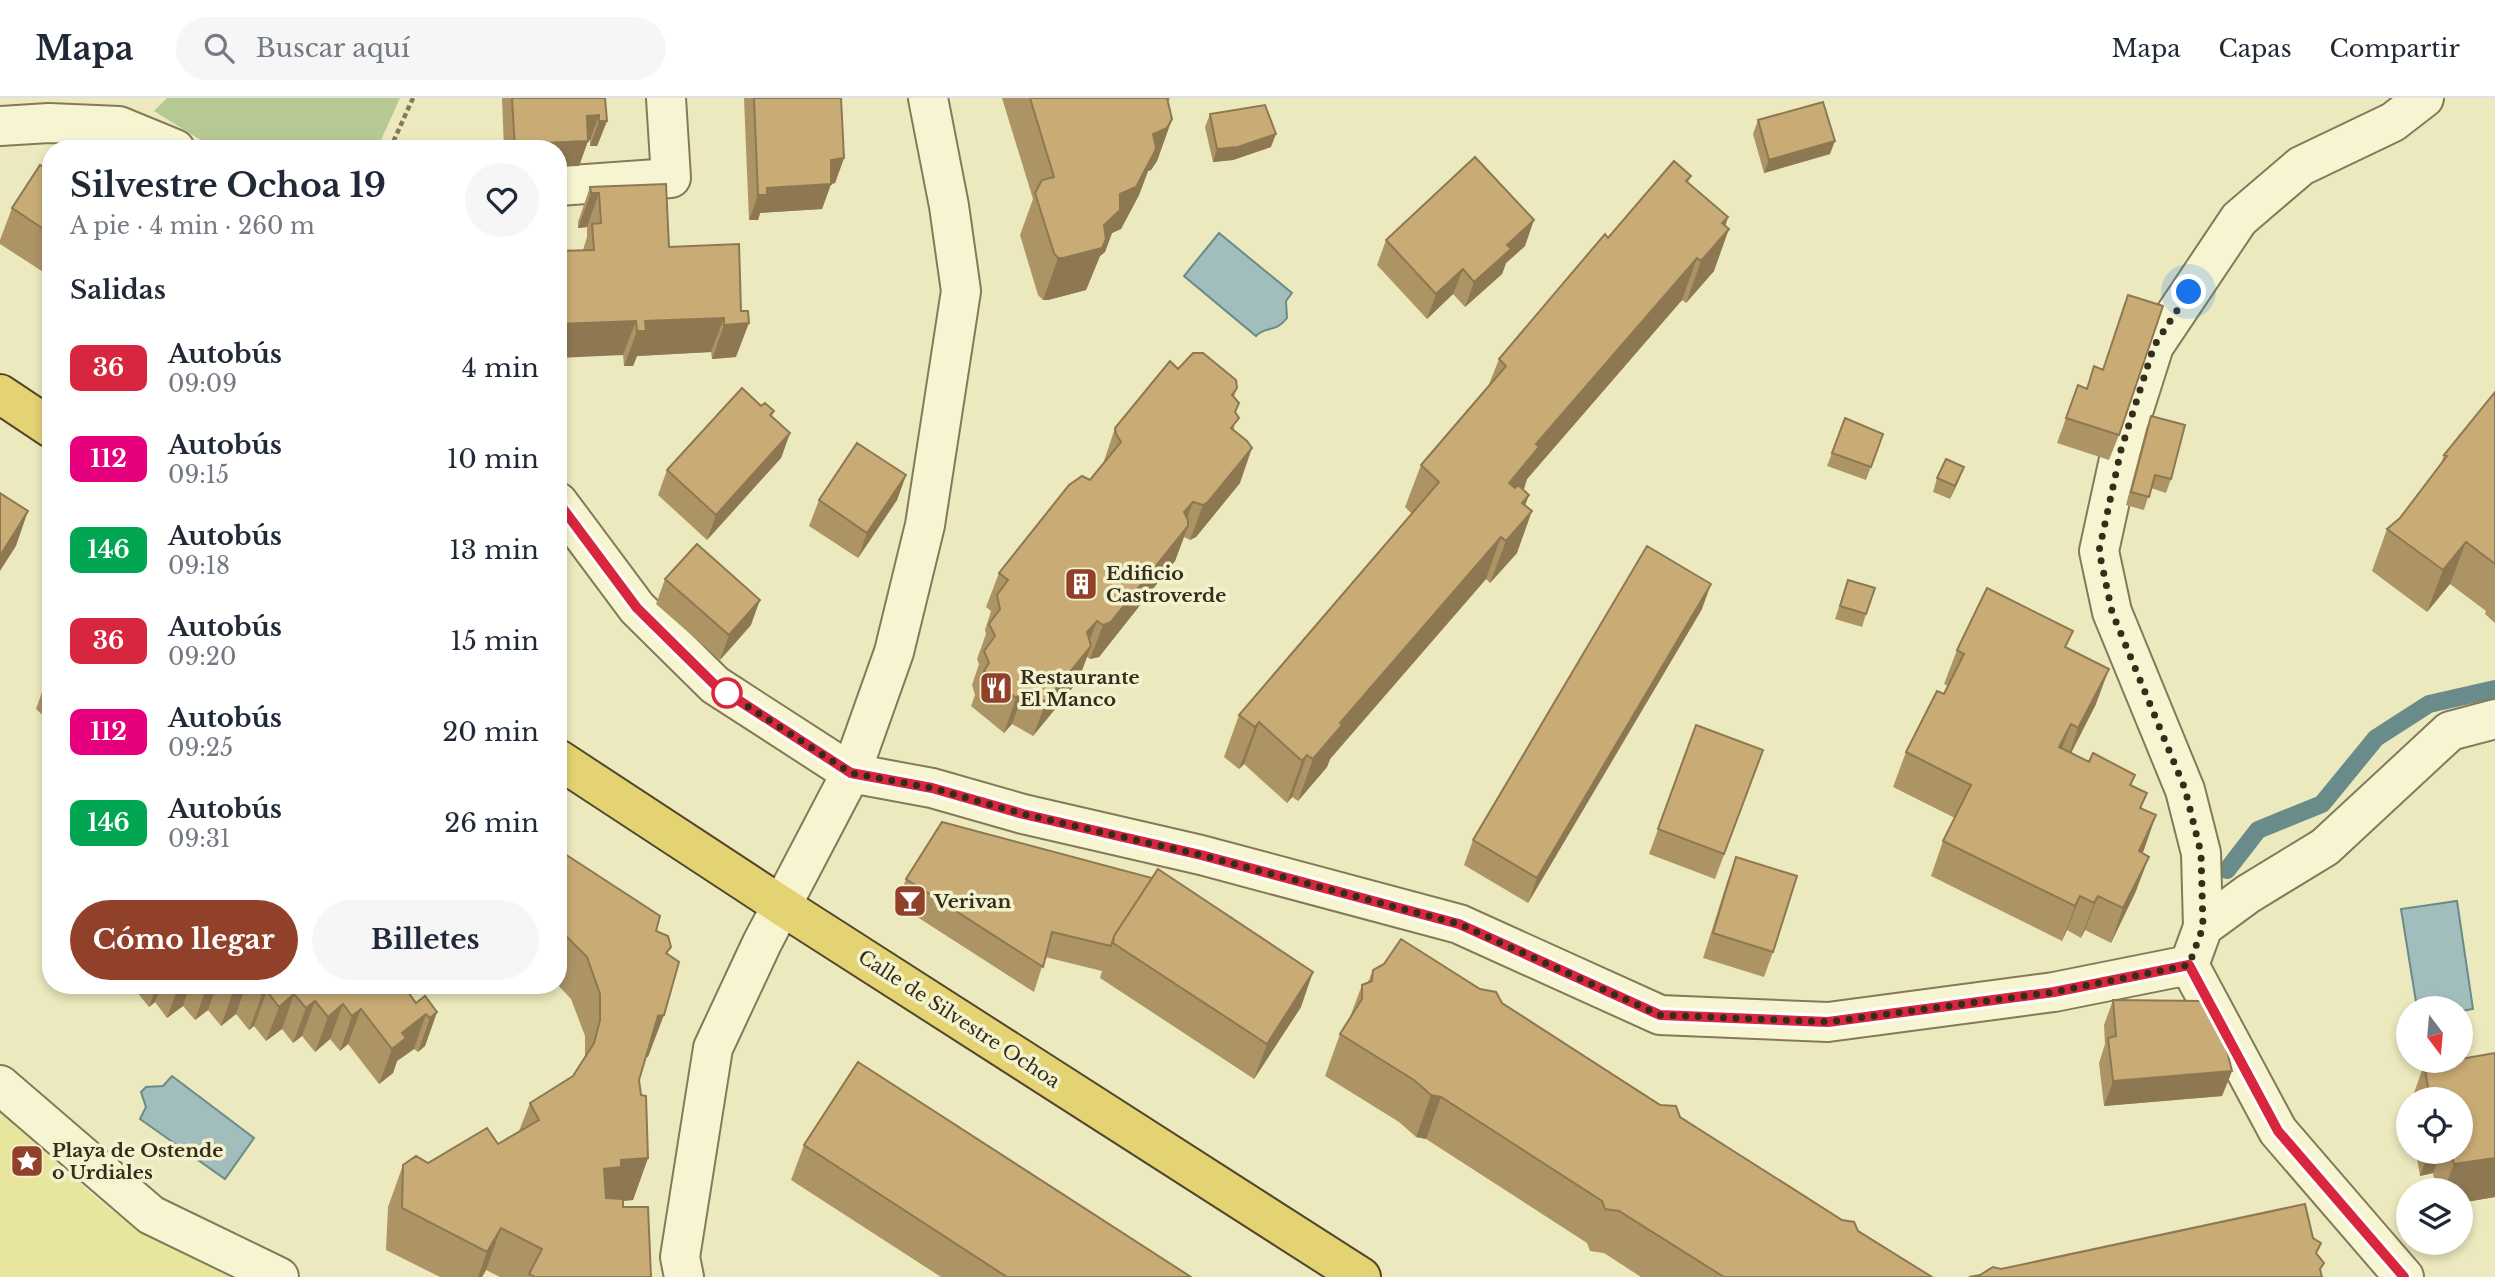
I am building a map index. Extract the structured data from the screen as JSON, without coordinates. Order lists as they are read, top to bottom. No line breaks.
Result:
{"streets":{"highway":["Calle de Silvestre Ochoa"]},"places":{"building":["Edificio Castroverde"],"restaurant":["Restaurante El Manco"],"bar":["Verivan"],"place":["Playa de Ostende o Urdiales"]},"lines":["bus line 36"],"north":"bottom","page":{"header":"Mapa","search":"Buscar aquí","nav":["Mapa","Capas","Compartir"],"heading":[["Silvestre Ochoa 19","A pie · 4 min · 260 m"],"Salidas"],"list":[{"mark":"36","name":"Autobús","note":"09:09","value":"4 min"},{"mark":"112","name":"Autobús","note":"09:15","value":"10 min"},{"mark":"146","name":"Autobús","note":"09:18","value":"13 min"},{"mark":"36","name":"Autobús","note":"09:20","value":"15 min"},{"mark":"112","name":"Autobús","note":"09:25","value":"20 min"},{"mark":"146","name":"Autobús","note":"09:31","value":"26 min"}],"buttons":["Cómo llegar","Billetes"]}}
